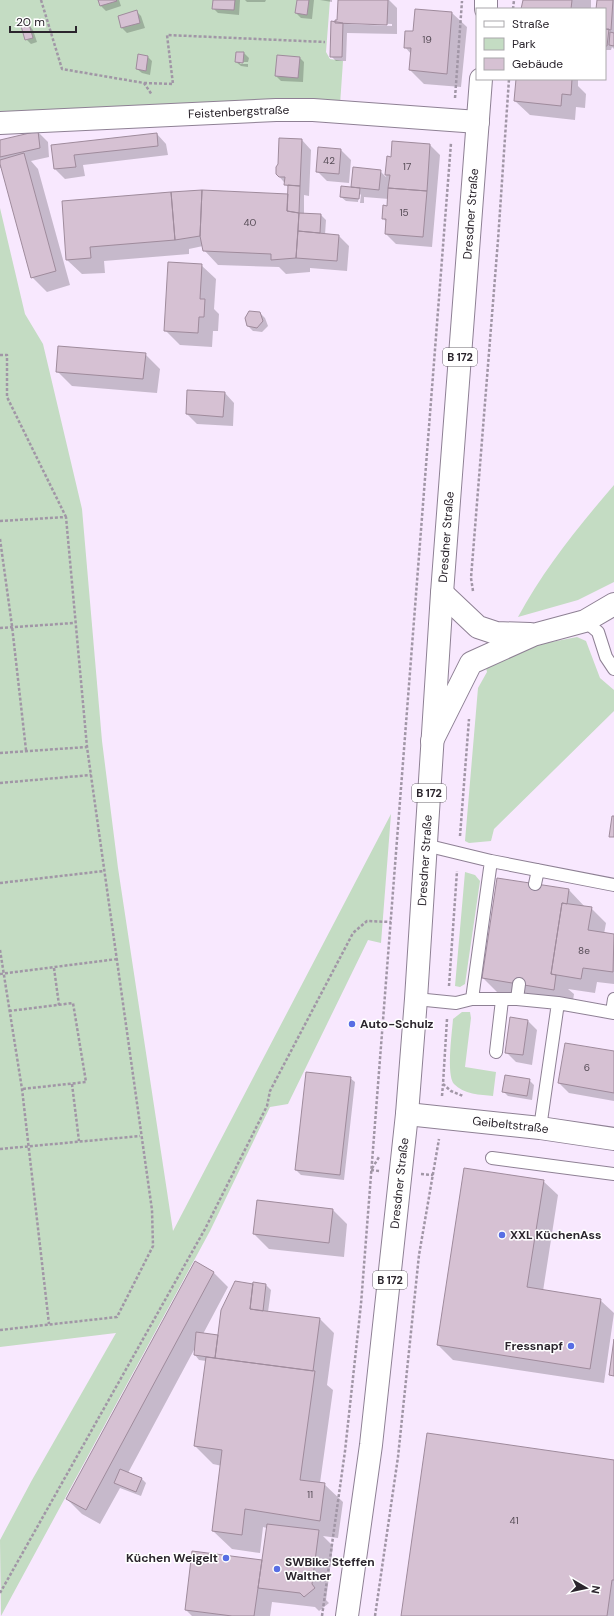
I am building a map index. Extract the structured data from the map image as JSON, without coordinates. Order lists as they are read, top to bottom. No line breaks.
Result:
{"streets":{"main road":["Feistenbergstraße","Dresdner Straße","B 172","Geibeltstraße"]},"crossings":[["Feistenbergstraße","Dresdner Straße"],["Dresdner Straße","Geibeltstraße"]],"places":["Auto-Schulz","XXL KüchenAss","Fressnapf","Küchen Weigelt","SWBike Steffen Walther"],"house_numbers":["19","42","17","15","40","8e","6","11","41"],"legend":["Straße","Park","Gebäude"],"scale_bar":"20 m","north":"right"}
